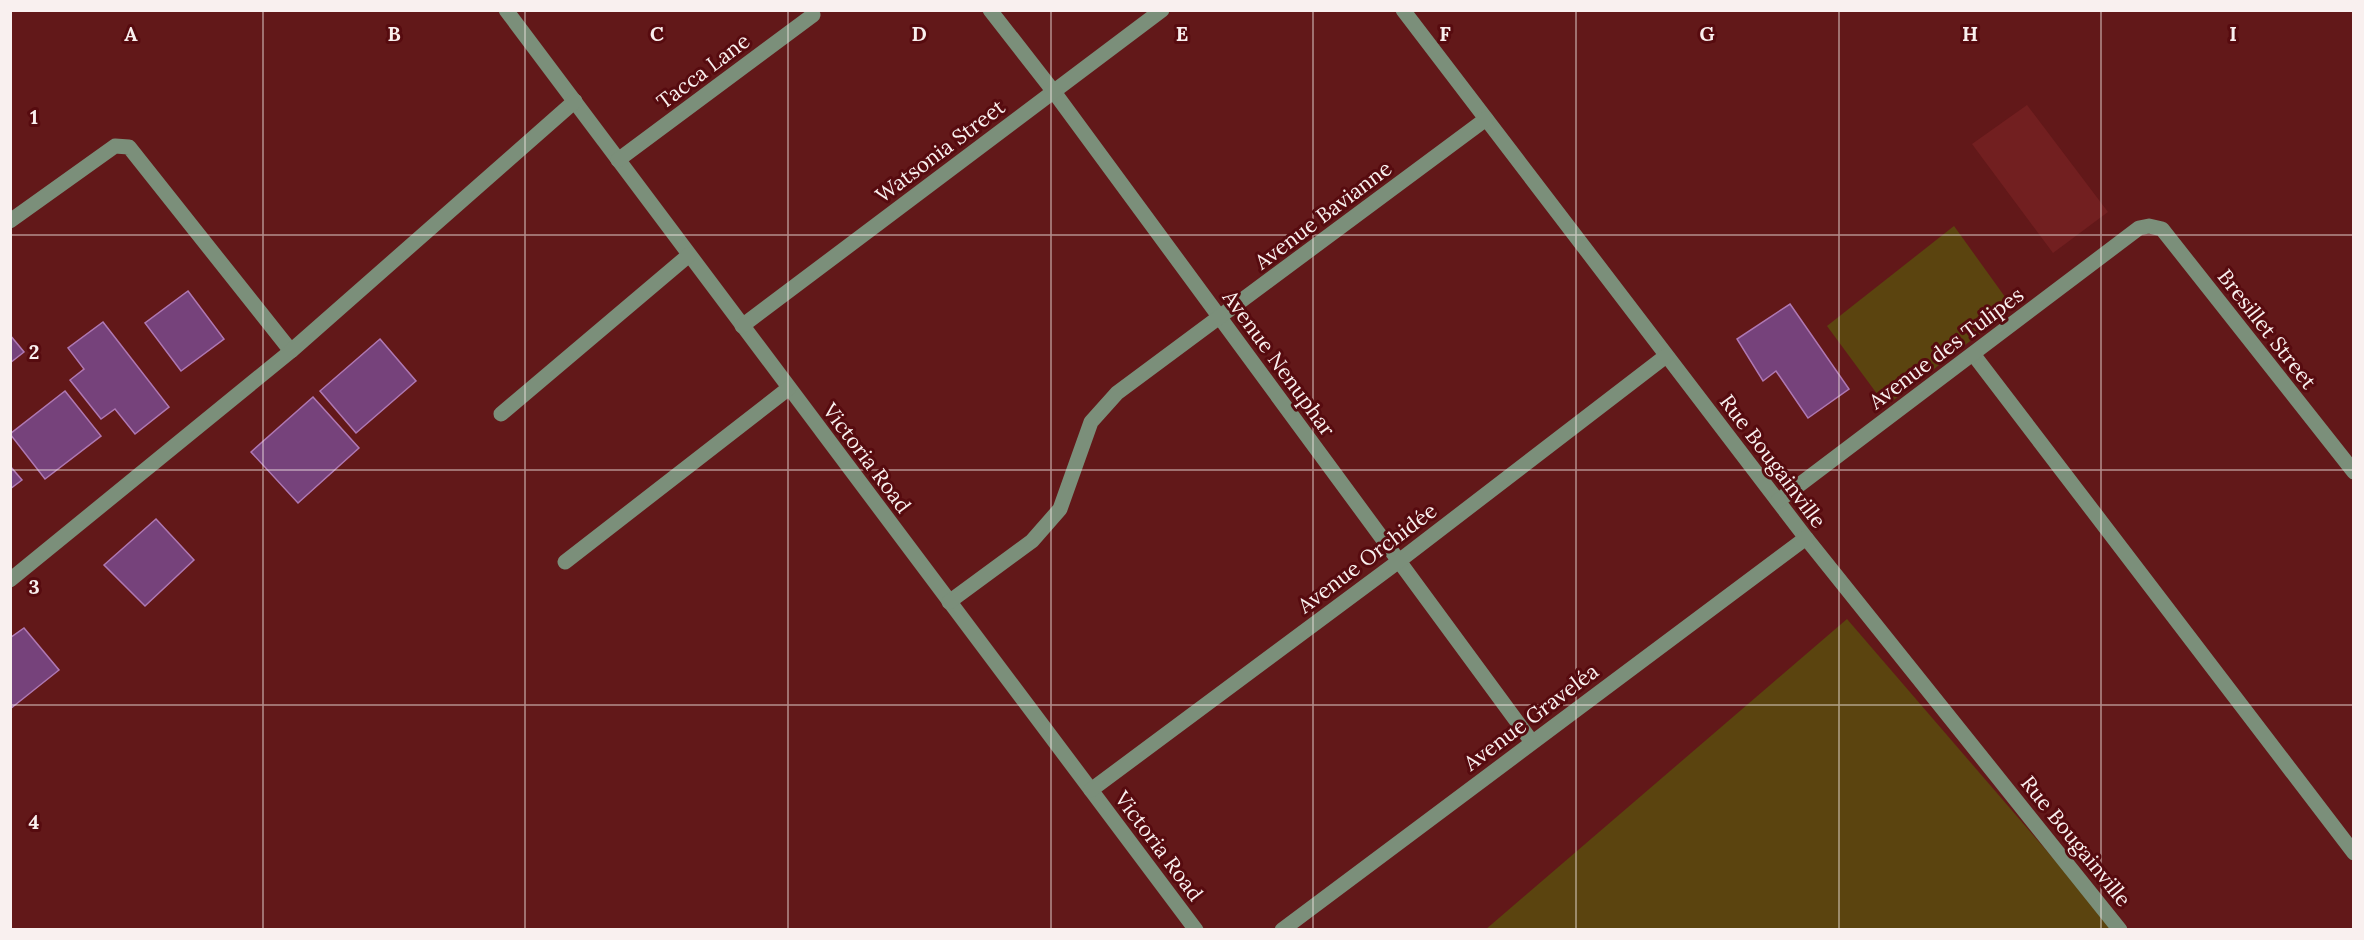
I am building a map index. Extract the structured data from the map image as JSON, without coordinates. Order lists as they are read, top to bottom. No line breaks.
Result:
{"streets":{"street":["Tacca Lane","Watsonia Street","Avenue Bavianne","Bresillet Street","Avenue des Tulipes","Avenue Nenuphar","Victoria Road","Rue Bougainville","Avenue Orchidée","Avenue Graveléa"]},"crossings":[["Tacca Lane","Victoria Road"],["Watsonia Street","Avenue Nenuphar"],["Watsonia Street","Victoria Road"],["Avenue Bavianne","Avenue Nenuphar"],["Avenue Bavianne","Victoria Road"],["Avenue Bavianne","Rue Bougainville"],["Bresillet Street","Avenue des Tulipes"],["Avenue des Tulipes","Rue Bougainville"],["Avenue Nenuphar","Avenue Orchidée"],["Avenue Nenuphar","Avenue Graveléa"],["Victoria Road","Avenue Orchidée"],["Rue Bougainville","Avenue Orchidée"],["Rue Bougainville","Avenue Graveléa"]],"grid":{"columns":["A","B","C","D","E","F","G","H","I"],"rows":["1","2","3","4"]}}
